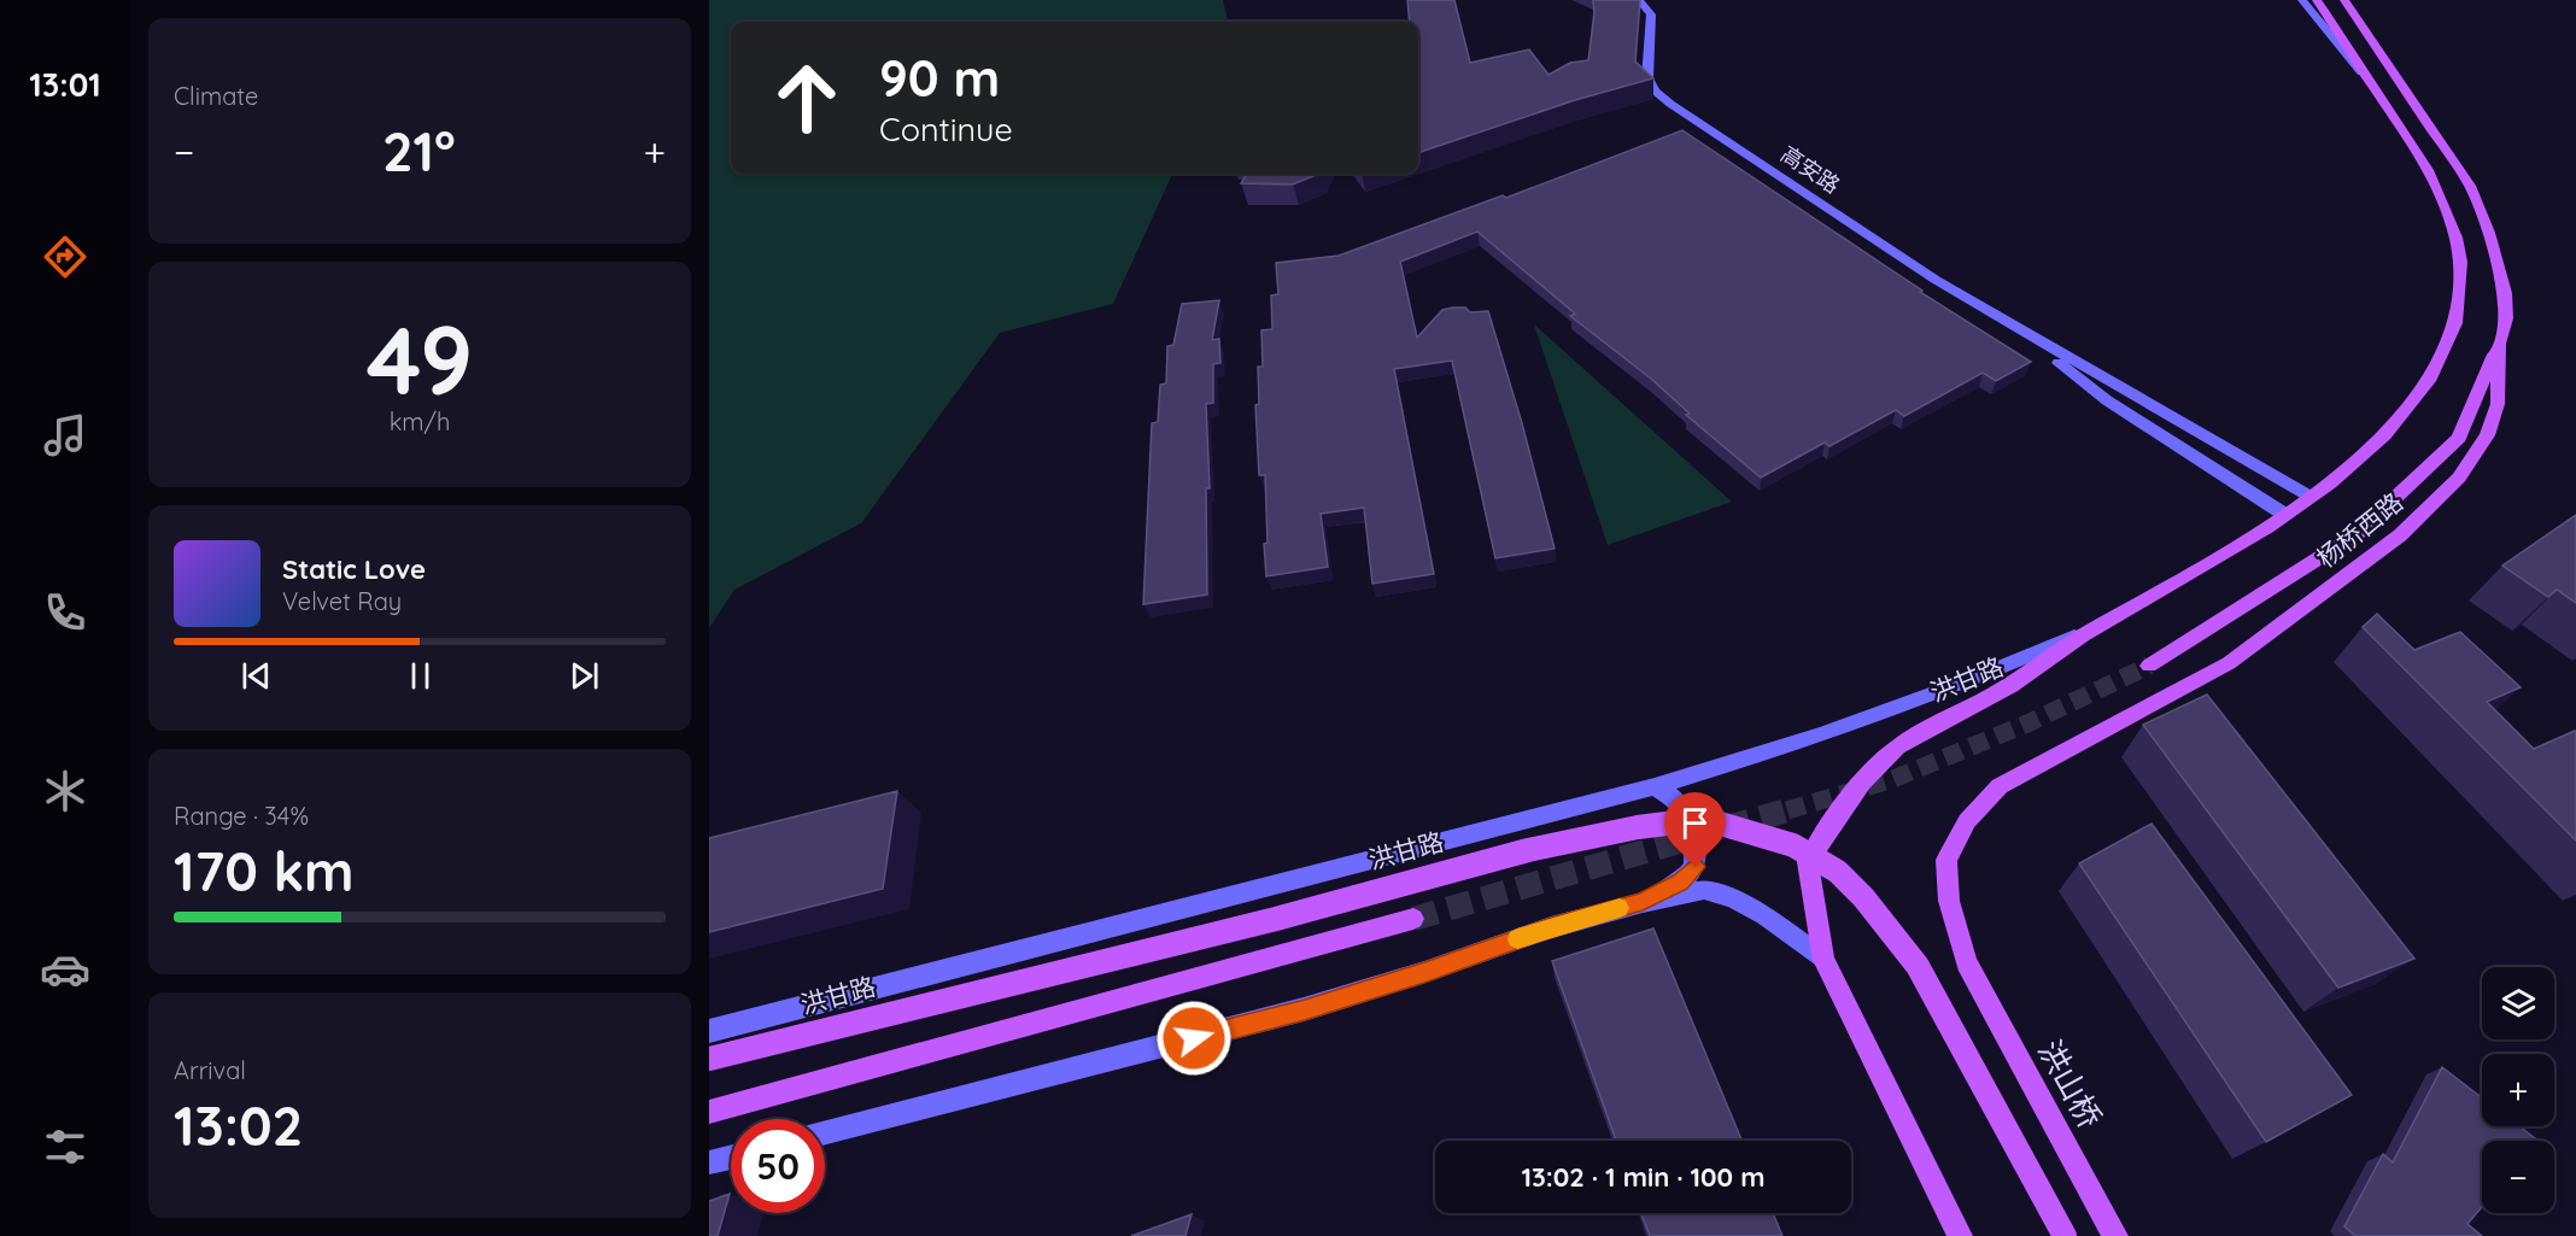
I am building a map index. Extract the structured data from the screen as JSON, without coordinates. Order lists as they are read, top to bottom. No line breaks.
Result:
{"streets":{"main road":["高安路","杨桥西路","洪甘路","洪山桥"]},"crossings":[["杨桥西路","洪山桥"]],"page":{"tabs":"13:01","tile":["Climate",["49","km/h"],["Range · 34%","170 km"],["Arrival","13:02"]],"turn":["90 m","Continue"],"heat":["−","21°","+"],"song":["Static Love","Velvet Ray"],"map_buttons":["+","−"],"limit":"50","trip":"13:02 · 1 min · 100 m"}}
